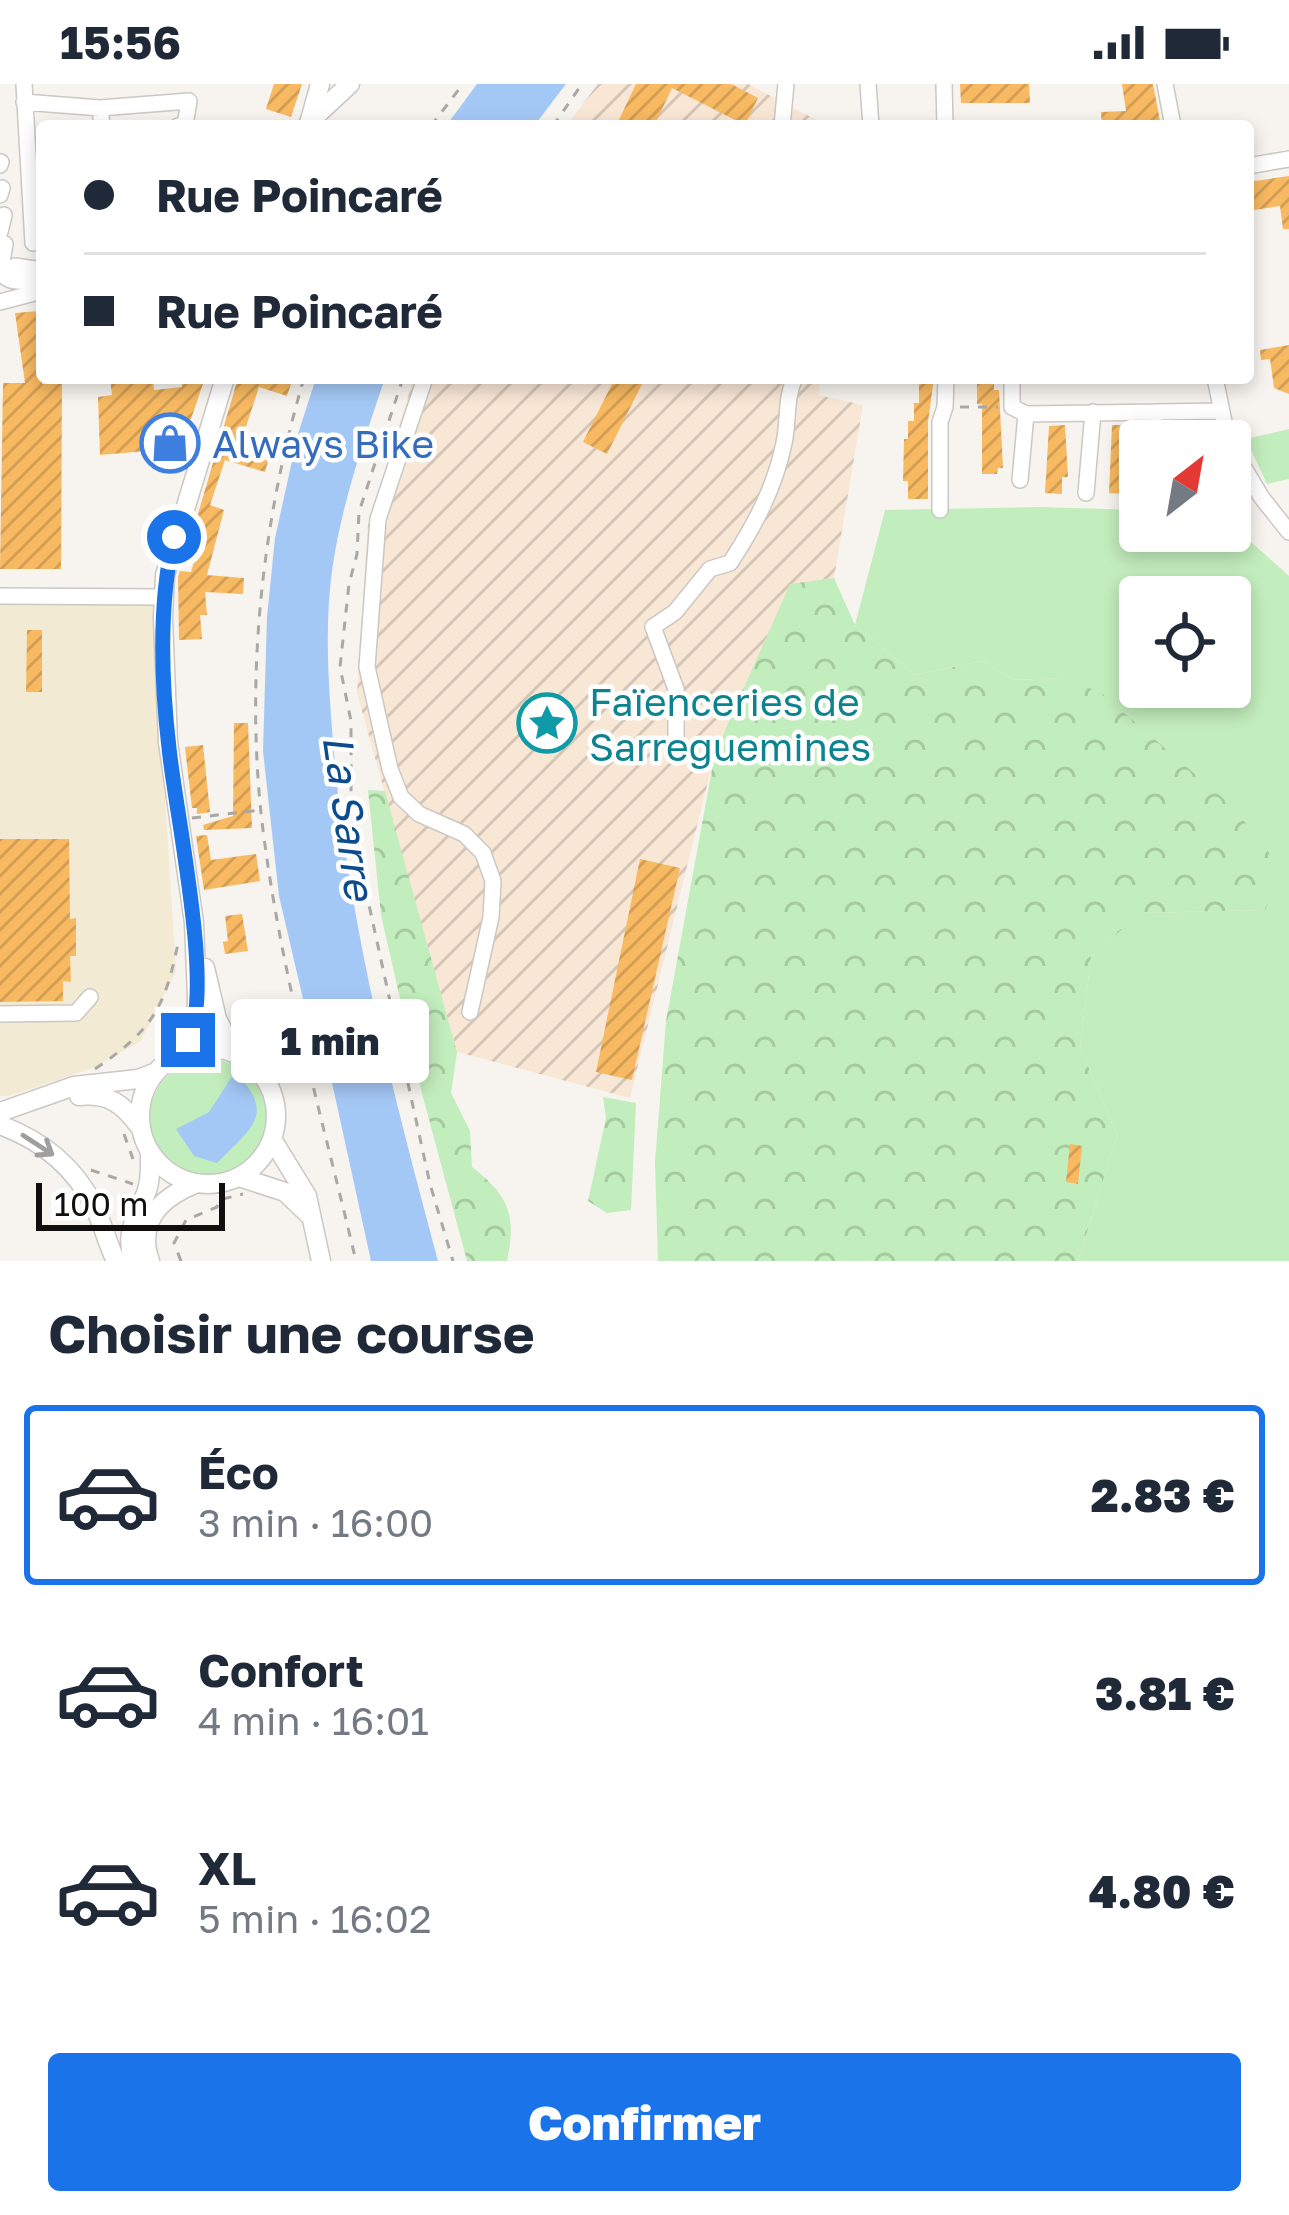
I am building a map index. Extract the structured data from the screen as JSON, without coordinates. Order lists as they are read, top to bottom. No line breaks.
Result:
{"water":["La Sarre"],"places":{"shop":["Always Bike"],"place":["Faïenceries de Sarreguemines"]},"scale_bar":"100 m","north":"top right","page":{"status":"15:56","banner":["Rue Poincaré","Rue Poincaré"],"bubble":"1 min","scale":"100 m","heading":"Choisir une course","list":[{"name":"Éco","note":"3 min · 16:00","value":"2.83 €"},{"name":"Confort","note":"4 min · 16:01","value":"3.81 €"},{"name":"XL","note":"5 min · 16:02","value":"4.80 €"}],"buttons":"Confirmer"}}
